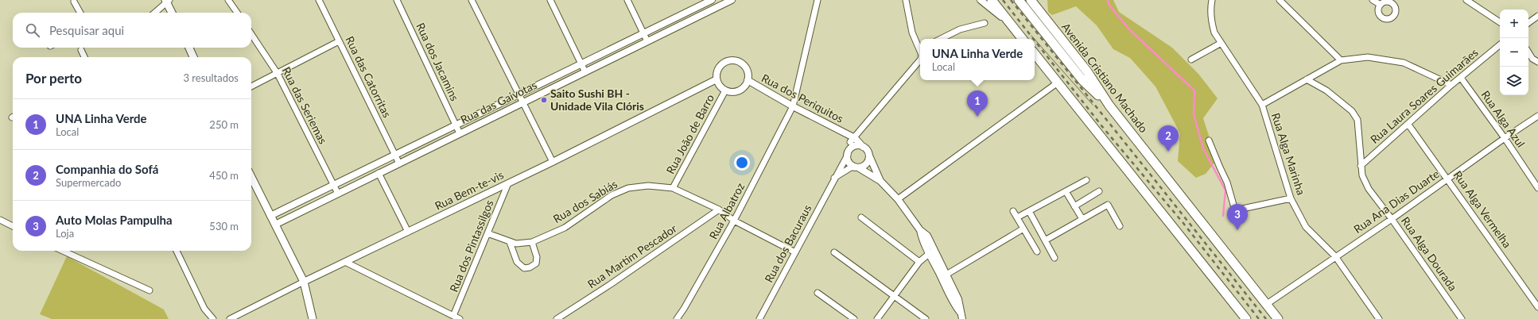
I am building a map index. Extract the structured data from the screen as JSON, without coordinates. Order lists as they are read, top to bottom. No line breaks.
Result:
{"streets":{"highway":["Avenida Cristiano Machado"],"street":["Rua dos Jacamins","Rua das Catorritas","Rua Laura Soares Guimarães","Rua dos Periquitos","Rua das Gaivotas","Rua das Seriemas","Rua Alga Azul","Rua João de Barro","Rua Alga Marinha","Rua Bem-te-vis","Rua dos Sabiás","Rua Ana Dias Duarte","Rua Alga Vermelha","Rua Albatroz","Rua dos Bacuraus","Rua dos Pintassilgos","Rua Alga Dourada","Rua Martim Pescador"]},"crossings":[["Rua dos Jacamins","Rua das Gaivotas"],["Rua das Catorritas","Rua das Gaivotas"],["Avenida Cristiano Machado","Rua Ana Dias Duarte"],["Rua Laura Soares Guimarães","Rua Alga Azul"],["Rua Laura Soares Guimarães","Rua Alga Vermelha"],["Rua Laura Soares Guimarães","Rua Alga Dourada"],["Rua dos Periquitos","Rua João de Barro"],["Rua dos Periquitos","Rua Bem-te-vis"],["Rua dos Periquitos","Rua Albatroz"],["Rua dos Periquitos","Rua dos Bacuraus"],["Rua das Gaivotas","Rua das Seriemas"],["Rua Alga Azul","Rua Ana Dias Duarte"],["Rua João de Barro","Rua Bem-te-vis"],["Rua João de Barro","Rua dos Sabiás"],["Rua Alga Marinha","Rua Ana Dias Duarte"],["Rua Bem-te-vis","Rua dos Pintassilgos"],["Rua dos Sabiás","Rua Albatroz"],["Rua dos Sabiás","Rua dos Bacuraus"],["Rua dos Sabiás","Rua dos Pintassilgos"],["Rua dos Sabiás","Rua Martim Pescador"],["Rua Ana Dias Duarte","Rua Alga Vermelha"],["Rua Ana Dias Duarte","Rua Alga Dourada"]],"places":["Saito Sushi BH - Unidade Vila Clóris"],"page":{"map_buttons":["+","−"],"search":"Pesquisar aqui","popup":["UNA Linha Verde","Local"],"heading":["Por perto","3 resultados"],"pins":["1","2","3"],"list":[{"mark":"1","name":"UNA Linha Verde","note":"Local","value":"250 m"},{"mark":"2","name":"Companhia do Sofá","note":"Supermercado","value":"450 m"},{"mark":"3","name":"Auto Molas Pampulha","note":"Loja","value":"530 m"}]}}
